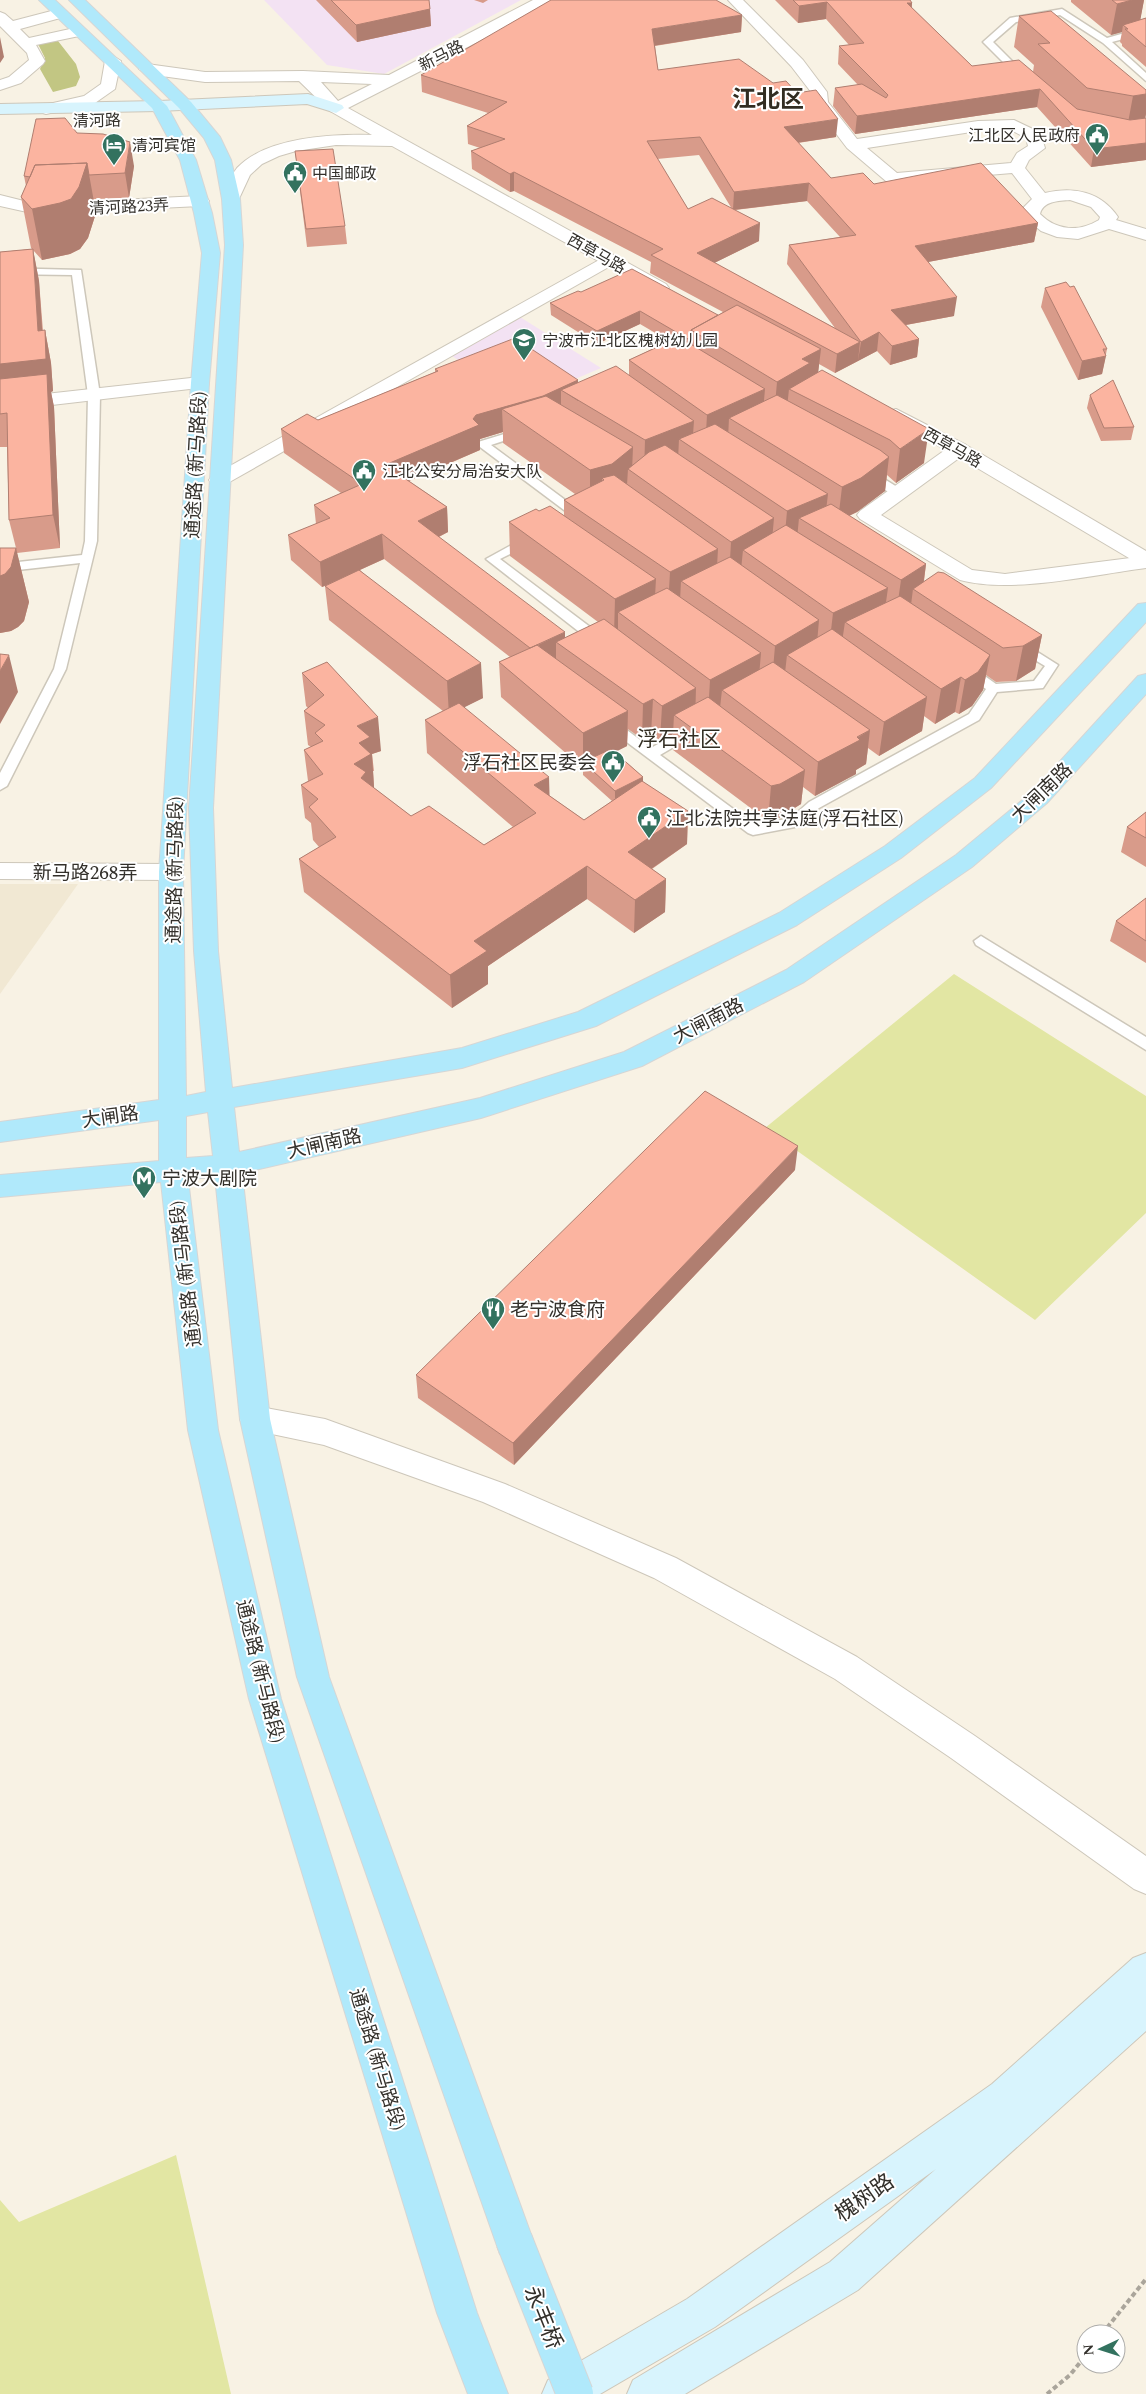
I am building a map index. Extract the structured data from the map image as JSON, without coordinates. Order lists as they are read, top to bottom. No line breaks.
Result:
{"streets":{"main road":["清河路","通途路 (新马路段)","大闸南路","大闸路","槐树路","永丰桥"],"street":["新马路","清河路23弄","西草马路","新马路268弄"]},"crossings":[["新马路","西草马路"],["清河路","通途路 (新马路段)"],["清河路23弄","通途路 (新马路段)"],["通途路 (新马路段)","大闸南路"],["通途路 (新马路段)","新马路268弄"],["通途路 (新马路段)","大闸路"],["通途路 (新马路段)","永丰桥"]],"districts":["江北区","浮石社区"],"places":{"public building":["江北区人民政府","中国邮政","江北公安分局治安大队","浮石社区民委会","江北法院共享法庭(浮石社区)"],"hotel":["清河宾馆"],"school or university":["宁波市江北区槐树幼儿园"],"metro station":["宁波大剧院"],"restaurant":["老宁波食府"]},"north":"left"}
